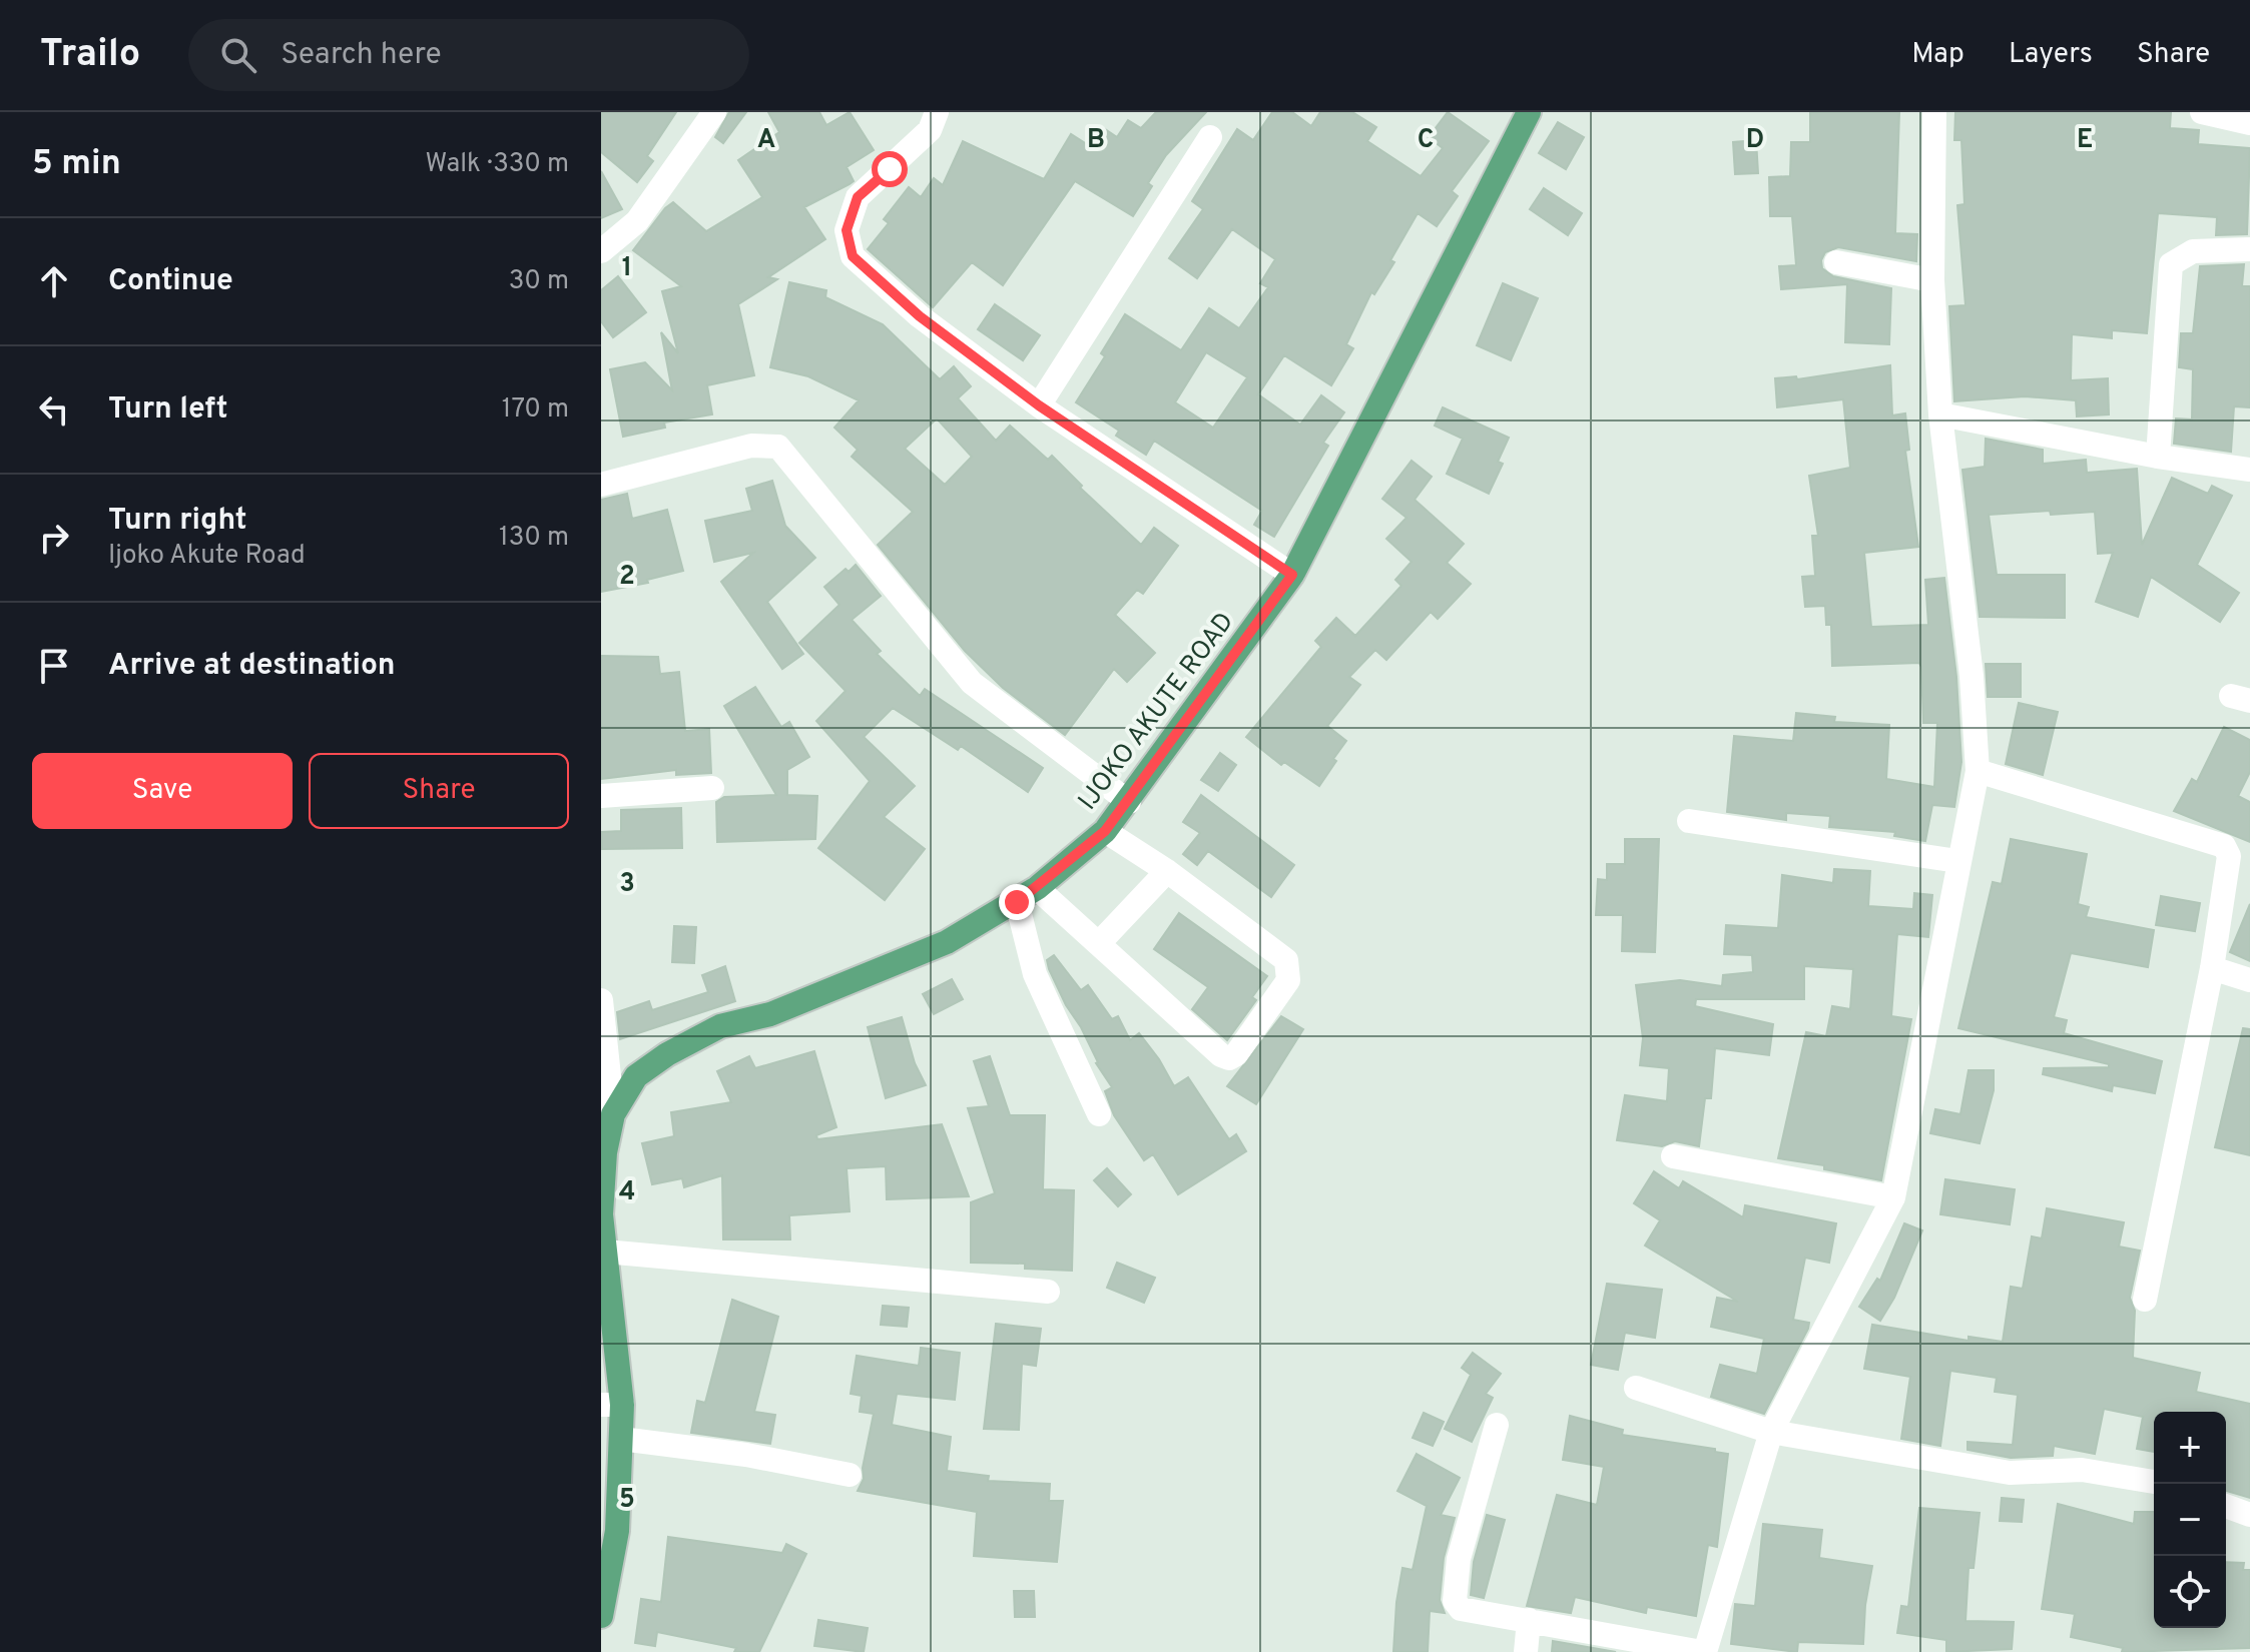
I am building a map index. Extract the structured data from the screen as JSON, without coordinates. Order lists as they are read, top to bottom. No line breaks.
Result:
{"streets":{"main road":["IJOKO AKUTE ROAD"]},"page":{"header":"Trailo","search":"Search here","nav":["Map","Layers","Share"],"heading":["5 min","Walk · 330 m"],"list":[["Continue","30 m"],["Turn left","170 m"],["Turn right","Ijoko Akute Road","130 m"],"Arrive at destination"],"buttons":["Save","Share"],"map_buttons":["+","−"]},"grid":{"columns":["A","B","C","D","E"],"rows":["1","2","3","4","5"]}}
